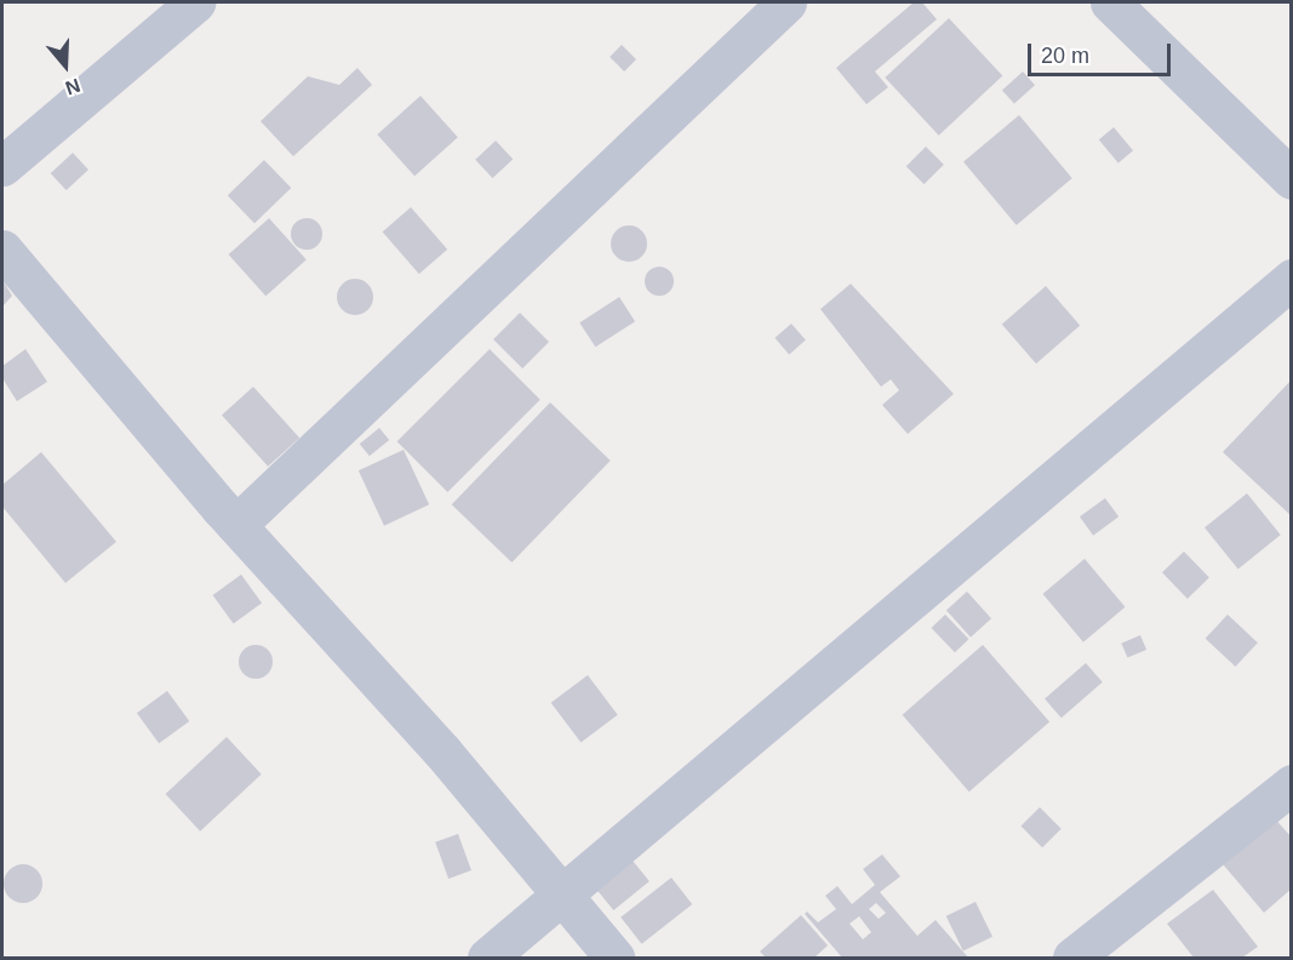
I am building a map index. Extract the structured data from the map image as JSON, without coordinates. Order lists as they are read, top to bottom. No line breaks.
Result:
{"scale_bar":"20 m","north":"bottom"}
